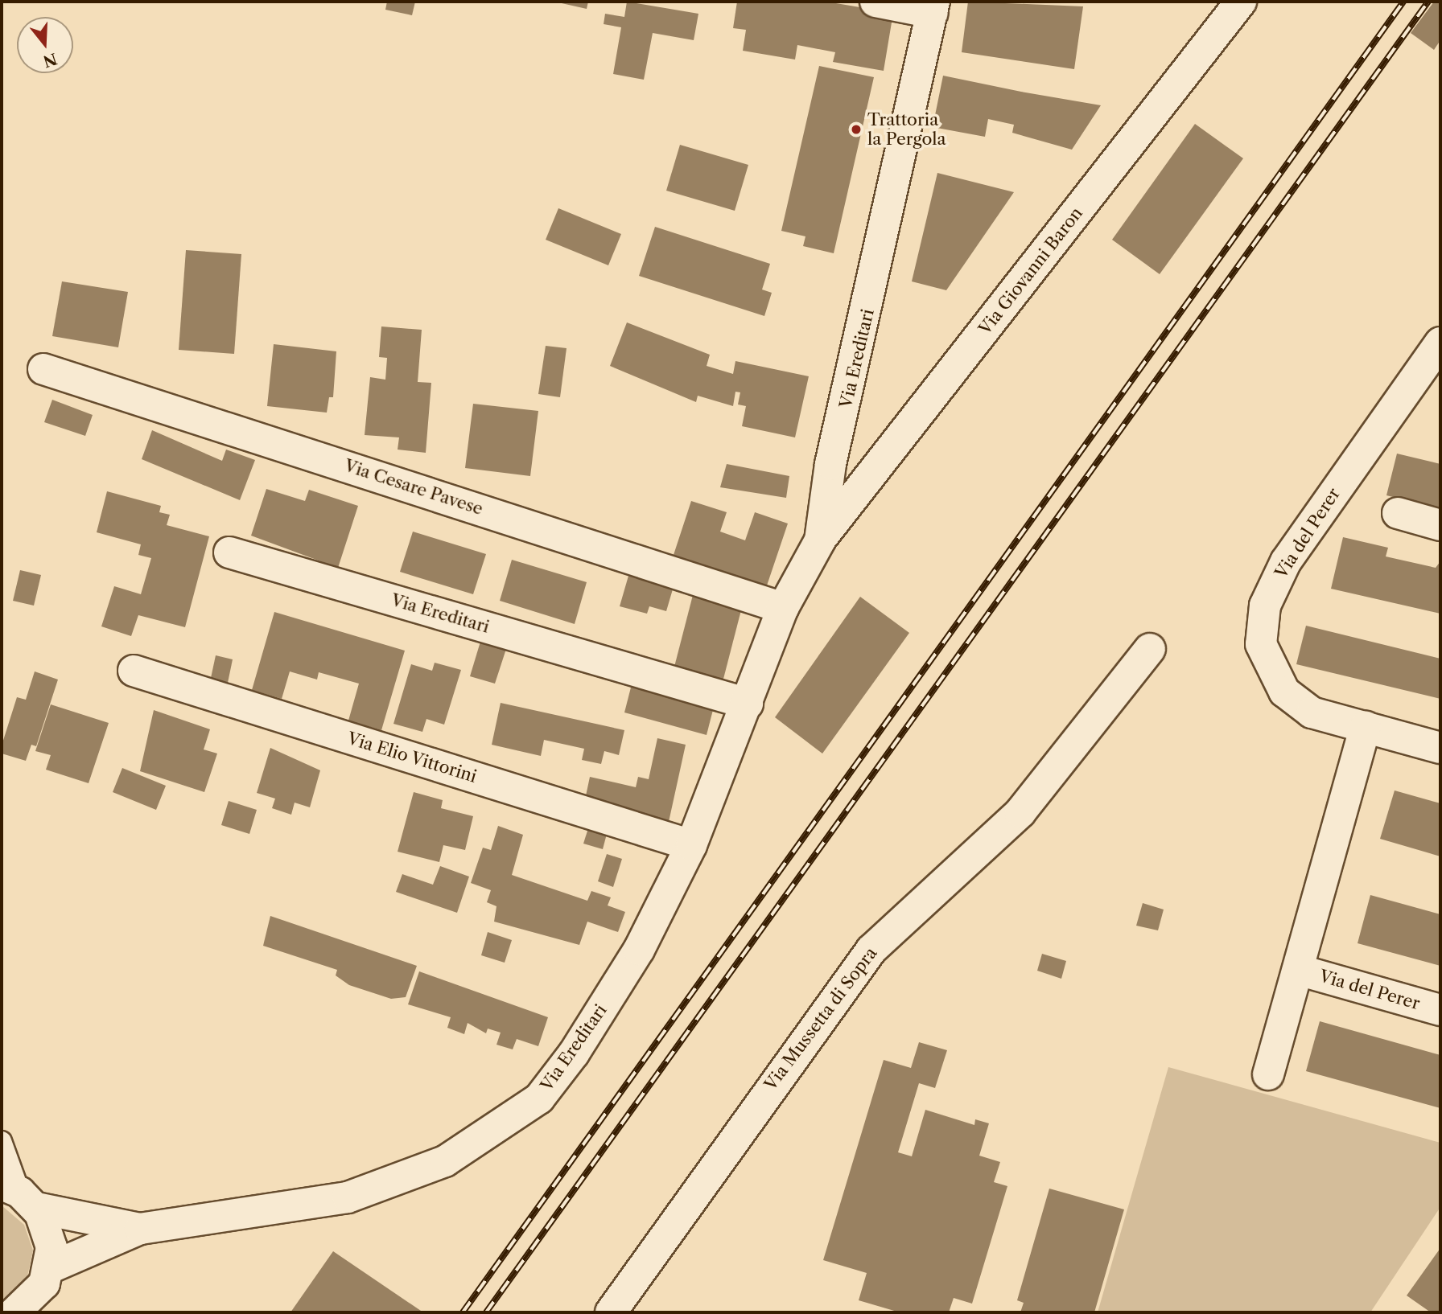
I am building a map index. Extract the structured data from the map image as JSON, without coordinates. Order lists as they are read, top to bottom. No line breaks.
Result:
{"streets":{"street":["Via Giovanni Baron","Via Ereditari","Via Cesare Pavese","Via del Perer","Via Elio Vittorini","Via Mussetta di Sopra"]},"crossings":[["Via Giovanni Baron","Via Ereditari"],["Via Ereditari","Via Cesare Pavese"],["Via Ereditari","Via Elio Vittorini"]],"places":["Trattoria la Pergola"],"north":"bottom"}
